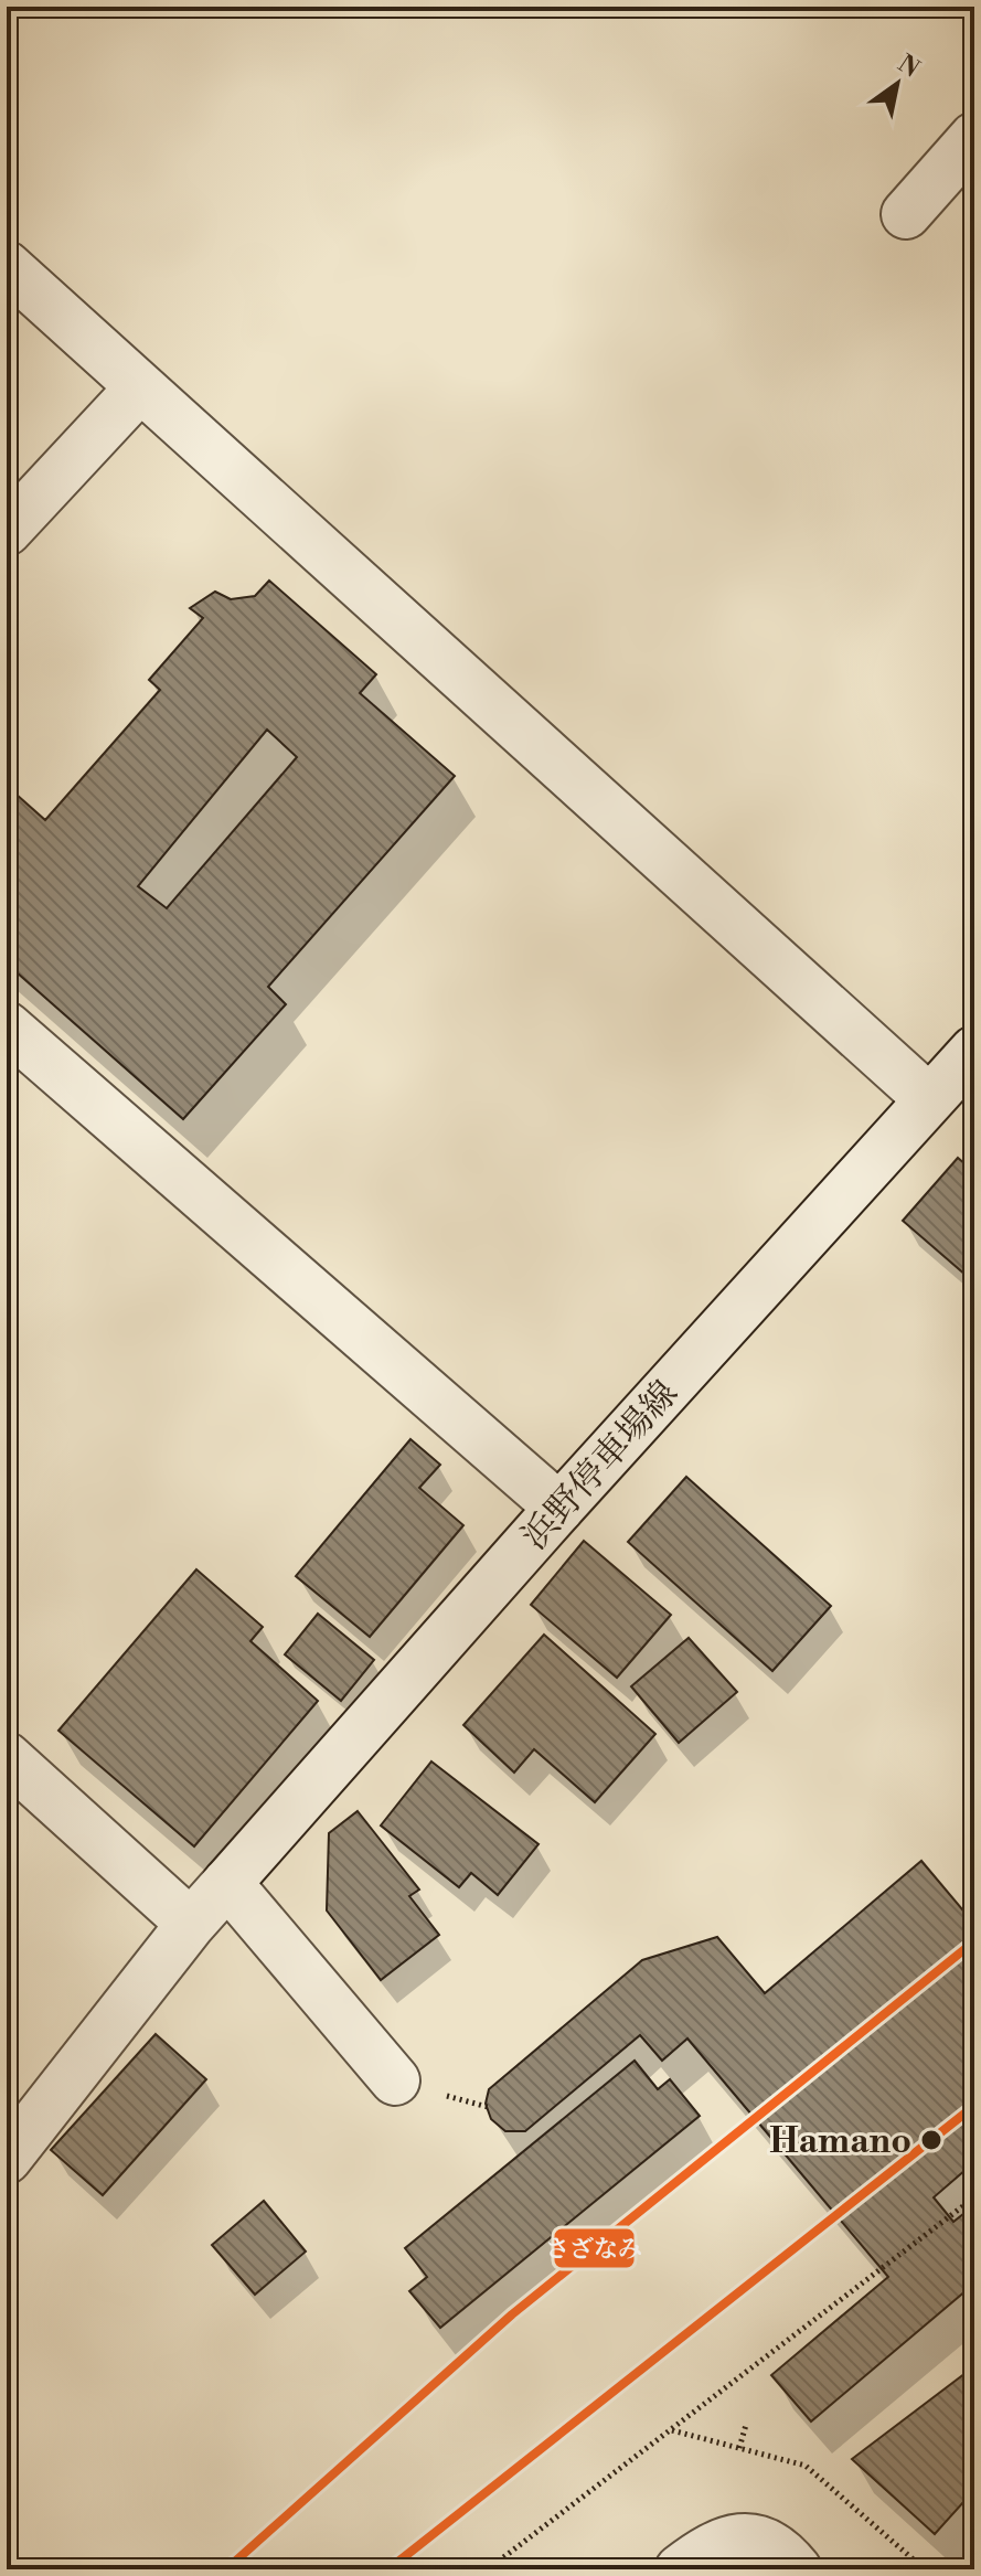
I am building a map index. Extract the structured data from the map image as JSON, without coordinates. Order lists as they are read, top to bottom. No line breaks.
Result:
{"streets":{"street":["浜野停車場線"]},"places":["Hamano"],"lines":["transit line さざなみ"],"north":"top right"}
